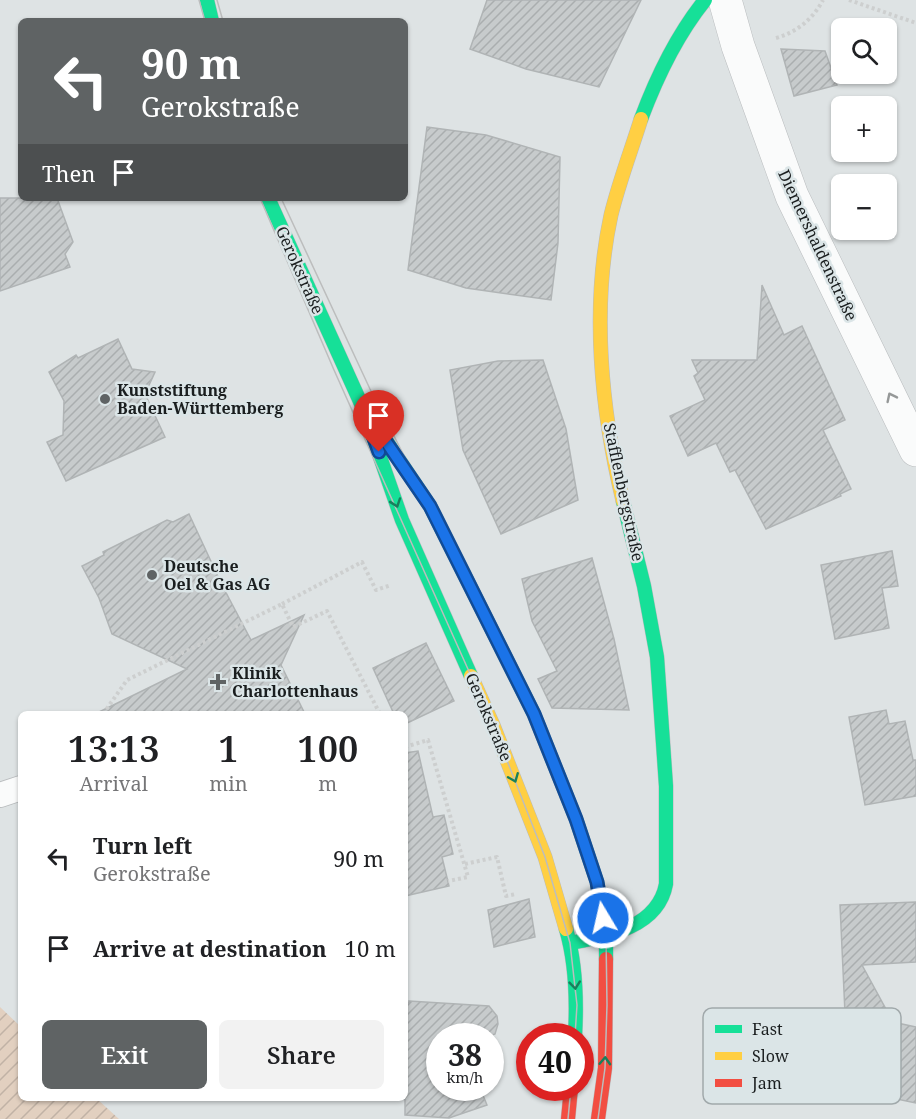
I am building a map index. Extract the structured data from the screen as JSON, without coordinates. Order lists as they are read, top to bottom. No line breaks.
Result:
{"streets":{"street":["Diemershaldenstraße","Gerokstraße","Stafflenbergstraße"]},"crossings":[["Gerokstraße","Stafflenbergstraße"]],"one_way":["Diemershaldenstraße"],"places":{"other":["Kunststiftung Baden-Württemberg","Deutsche Oel & Gas AG"],"health":["Klinik Charlottenhaus"]},"legend":["Fast","Slow","Jam"],"page":{"map_buttons":["+","−"],"turn":["90 m","Gerokstraße"],"then":"Then","eta":["13:13","Arrival","1","min","100","m"],"list":[{"name":"Turn left","note":"Gerokstraße","value":"90 m"},{"name":"Arrive at destination","value":"10 m"}],"buttons":["Exit","Share"],"speed":"38 km/h","limit":"40"}}
